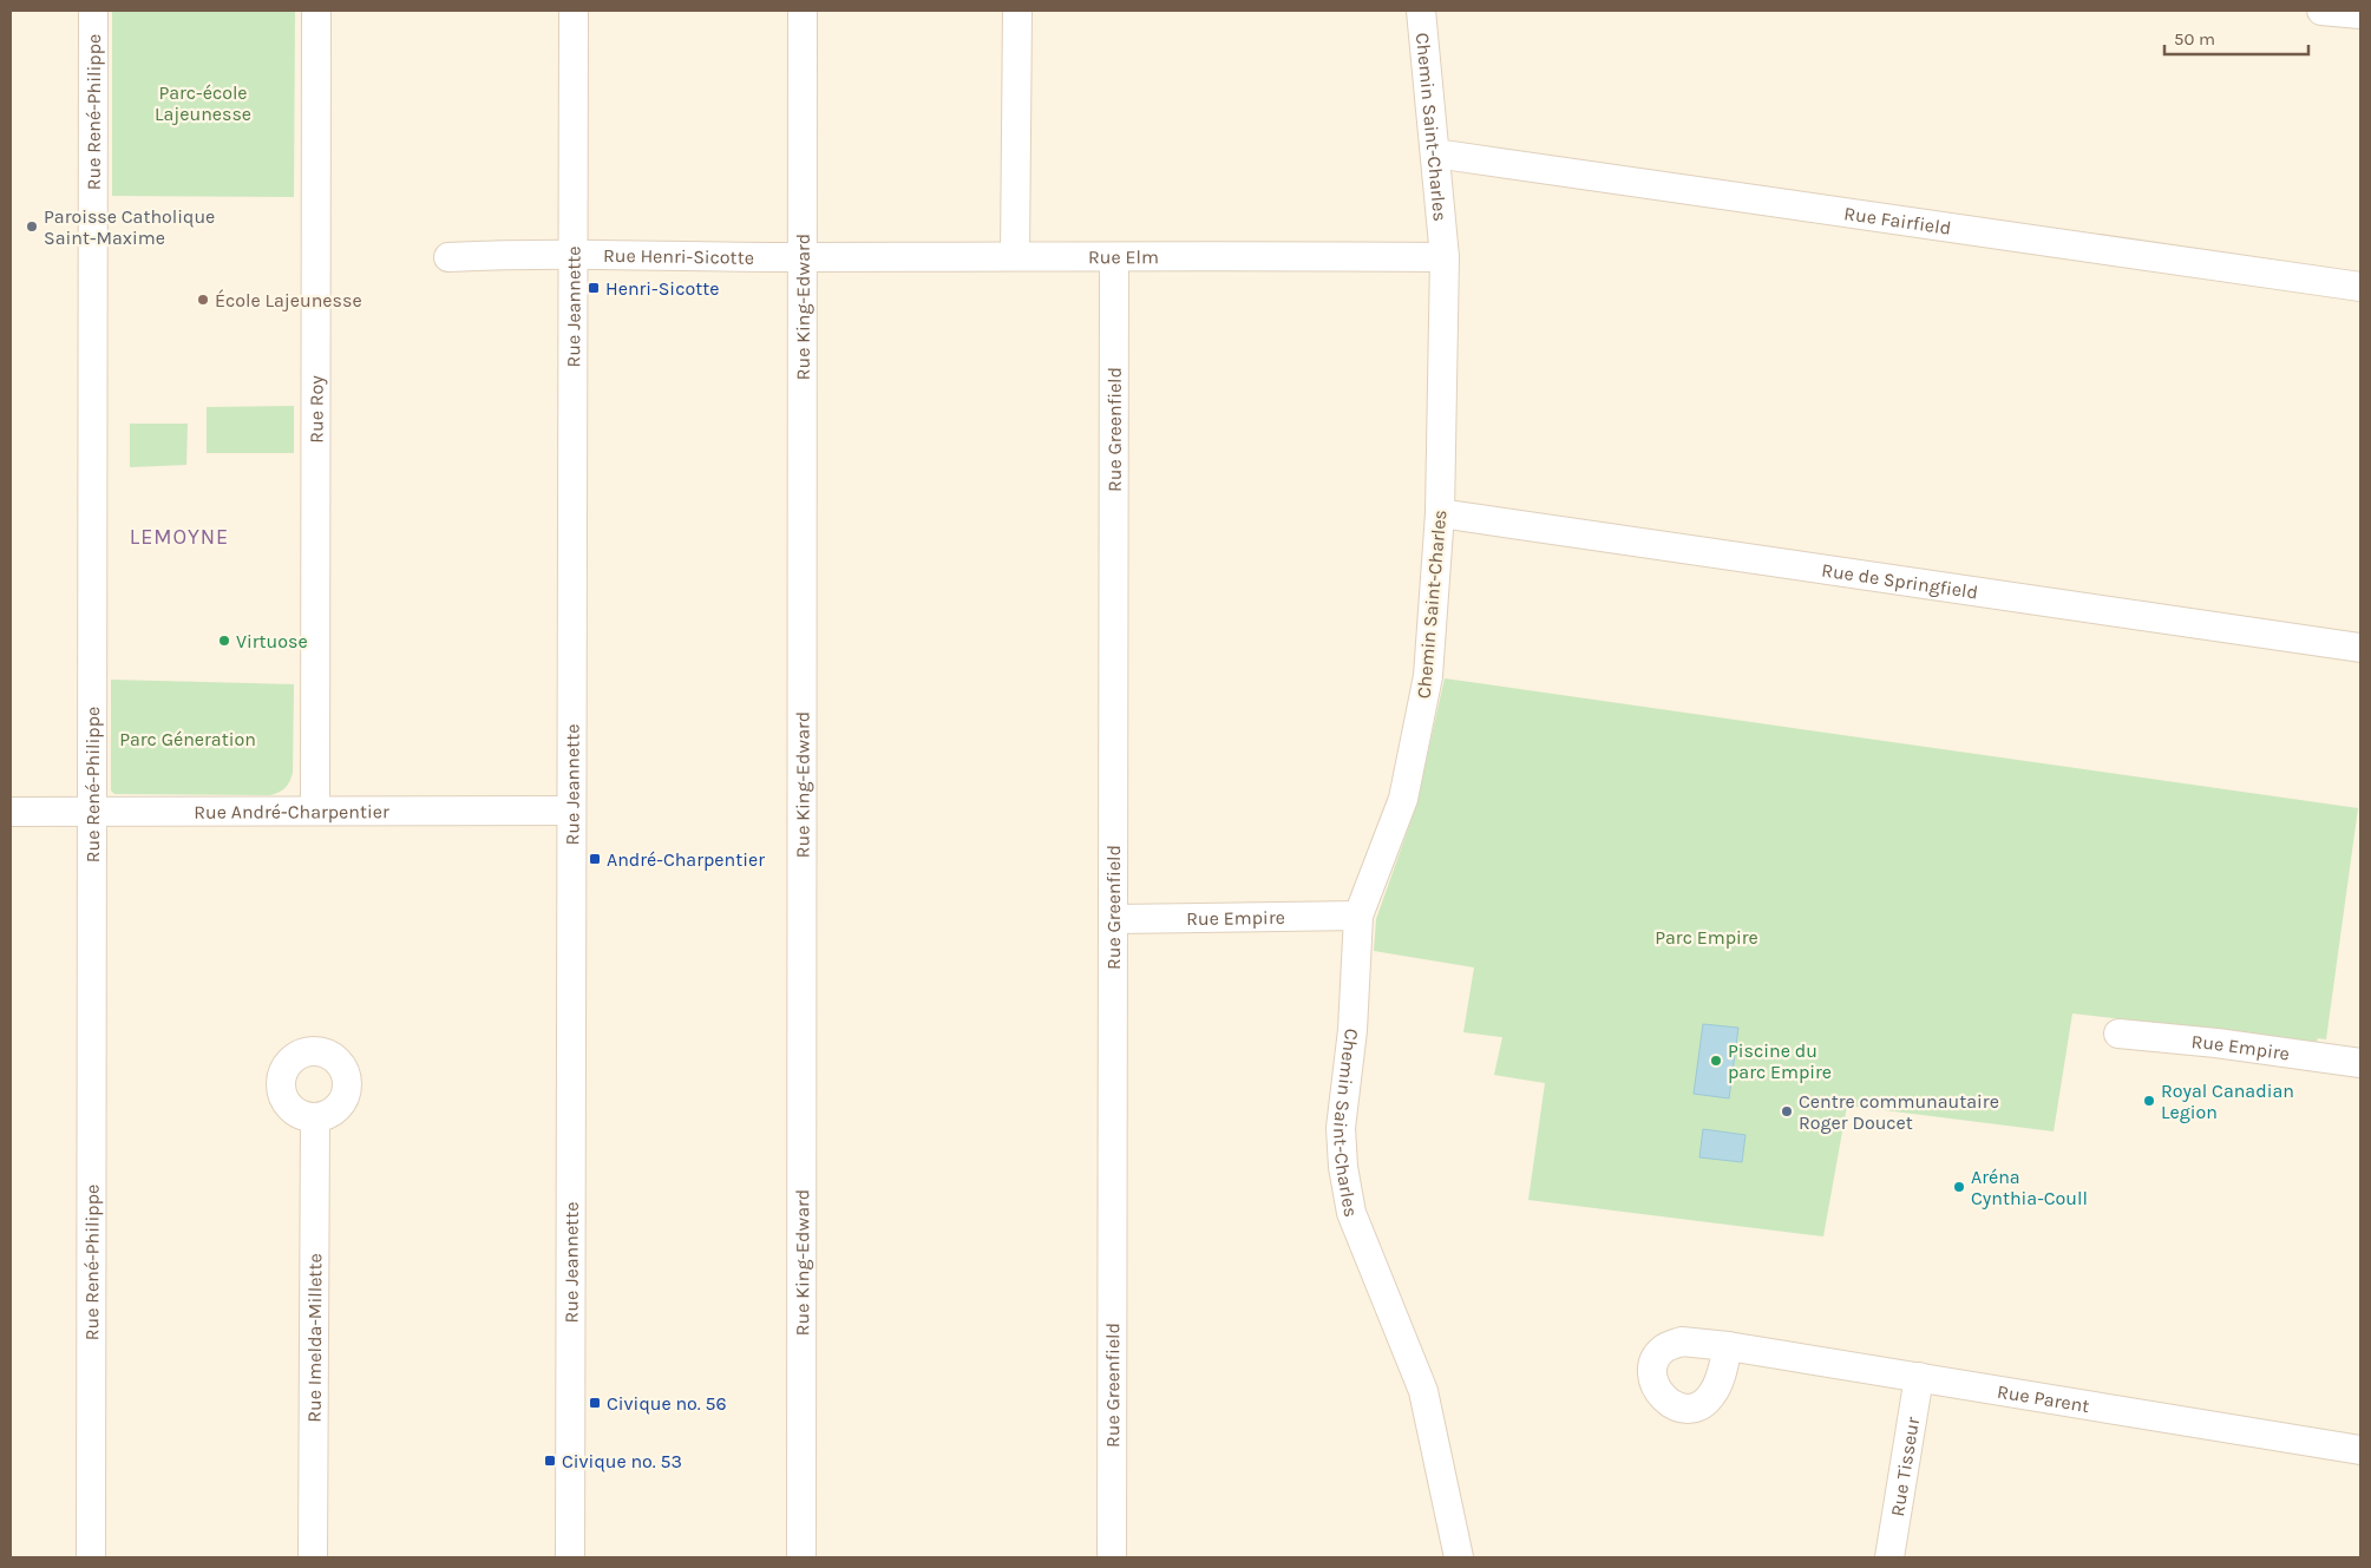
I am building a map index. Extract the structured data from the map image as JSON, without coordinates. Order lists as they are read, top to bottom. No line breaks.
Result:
{"streets":{"street":["Rue René-Philippe","Chemin Saint-Charles","Rue Fairfield","Rue Henri-Sicotte","Rue Elm","Rue Jeannette","Rue King-Edward","Rue Roy","Rue Greenfield","Rue de Springfield","Rue André-Charpentier","Rue Empire","Rue Imelda-Millette","Rue Parent","Rue Tisseur"]},"crossings":[["Rue René-Philippe","Rue André-Charpentier"],["Chemin Saint-Charles","Rue Fairfield"],["Chemin Saint-Charles","Rue Elm"],["Chemin Saint-Charles","Rue de Springfield"],["Chemin Saint-Charles","Rue Empire"],["Rue Henri-Sicotte","Rue Elm"],["Rue Henri-Sicotte","Rue Jeannette"],["Rue Henri-Sicotte","Rue King-Edward"],["Rue Elm","Rue King-Edward"],["Rue Elm","Rue Greenfield"],["Rue Jeannette","Rue André-Charpentier"],["Rue Roy","Rue André-Charpentier"],["Rue Greenfield","Rue Empire"],["Rue Parent","Rue Tisseur"]],"districts":["LEMOYNE"],"parks":["Parc-école Lajeunesse","Parc Géneration","Parc Empire"],"places":{"other":["Paroisse Catholique Saint-Maxime","École Lajeunesse","Virtuose","Piscine du parc Empire","Royal Canadian Legion","Centre communautaire Roger Doucet","Aréna Cynthia-Coull"],"transit":["Henri-Sicotte","André-Charpentier","Civique no. 56","Civique no. 53"]},"scale_bar":"50 m"}
